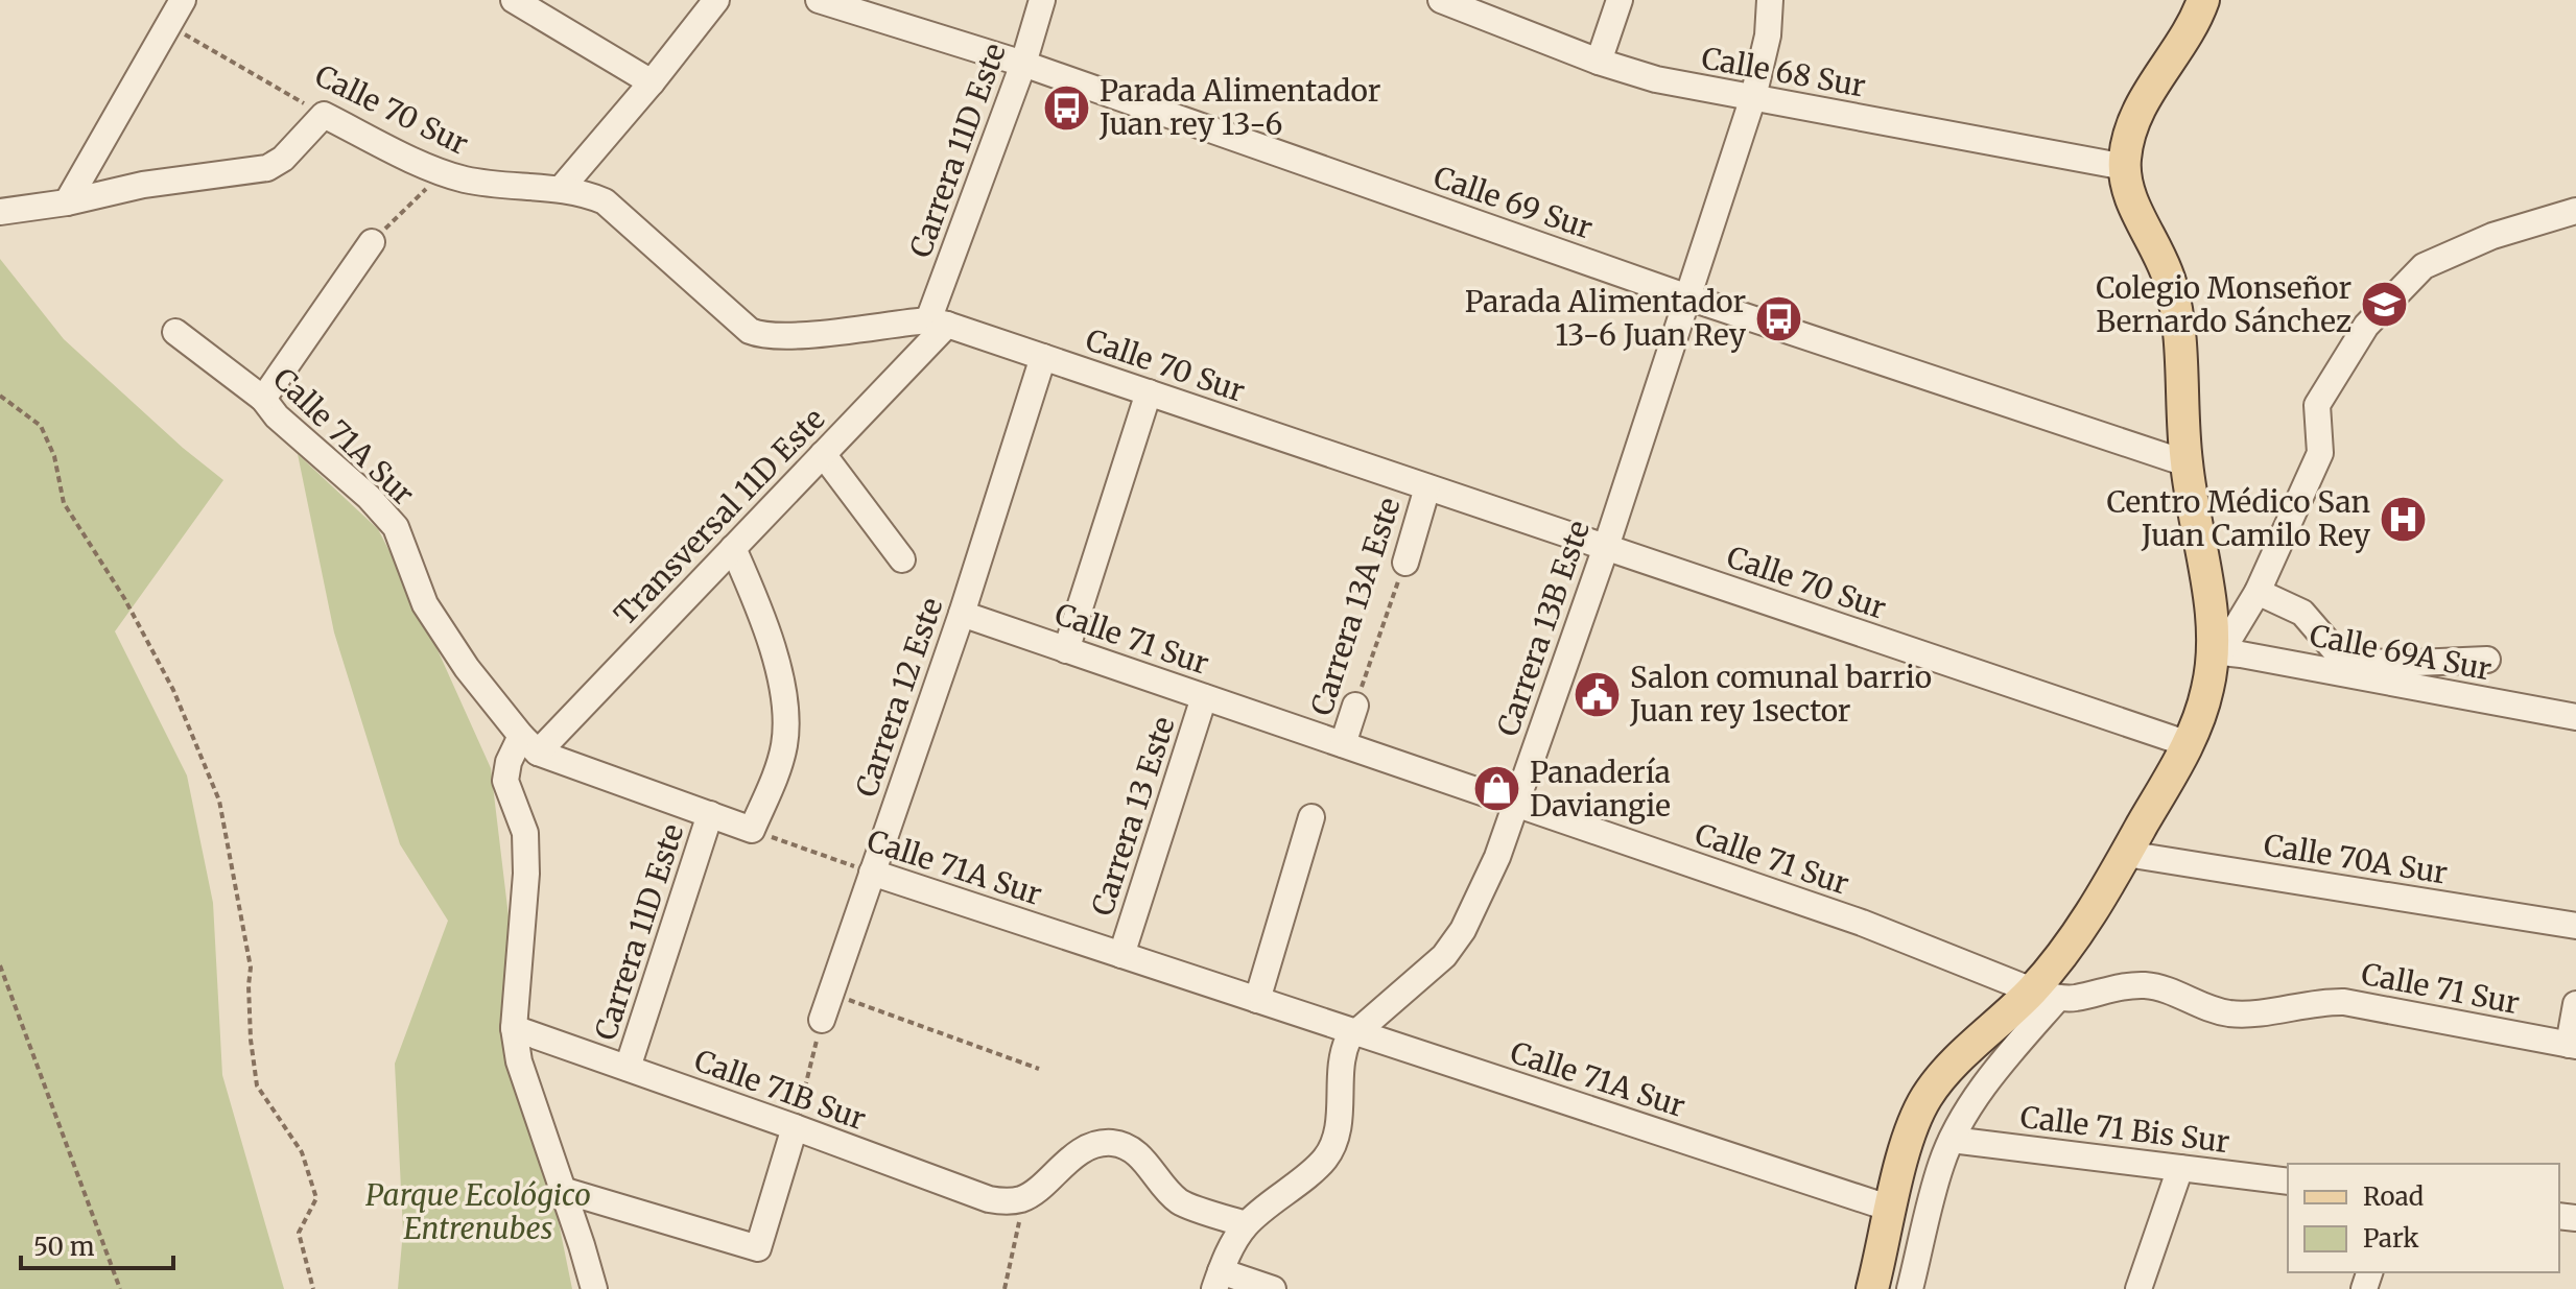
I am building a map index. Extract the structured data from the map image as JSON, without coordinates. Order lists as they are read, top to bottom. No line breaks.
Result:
{"streets":{"street":["Calle 68 Sur","Calle 70 Sur","Carrera 11D Este","Calle 69 Sur","Calle 71A Sur","Transversal 11D Este","Carrera 13A Este","Carrera 13B Este","Calle 71 Sur","Calle 69A Sur","Carrera 12 Este","Carrera 13 Este","Calle 70A Sur","Calle 71B Sur","Calle 71 Bis Sur"]},"crossings":[["Calle 68 Sur","Carrera 13B Este"],["Calle 70 Sur","Carrera 11D Este"],["Calle 70 Sur","Transversal 11D Este"],["Calle 70 Sur","Carrera 13A Este"],["Calle 70 Sur","Carrera 13B Este"],["Calle 70 Sur","Carrera 12 Este"],["Carrera 11D Este","Calle 69 Sur"],["Carrera 11D Este","Transversal 11D Este"],["Carrera 11D Este","Calle 71B Sur"],["Calle 69 Sur","Carrera 13B Este"],["Calle 71A Sur","Transversal 11D Este"],["Calle 71A Sur","Carrera 13B Este"],["Calle 71A Sur","Carrera 12 Este"],["Calle 71A Sur","Carrera 13 Este"],["Carrera 13A Este","Calle 71 Sur"],["Carrera 13B Este","Calle 71 Sur"],["Calle 71 Sur","Carrera 12 Este"],["Calle 71 Sur","Carrera 13 Este"]],"parks":["Parque Ecológico Entrenubes"],"places":{"bus stop":["Parada Alimentador Juan rey 13-6","Parada Alimentador 13-6 Juan Rey"],"school or university":["Colegio Monseñor Bernardo Sánchez"],"hospital":["Centro Médico San Juan Camilo Rey"],"public building":["Salon comunal barrio Juan rey 1sector"],"shop":["Panadería Daviangie"]},"legend":["Road","Park"],"scale_bar":"50 m"}
